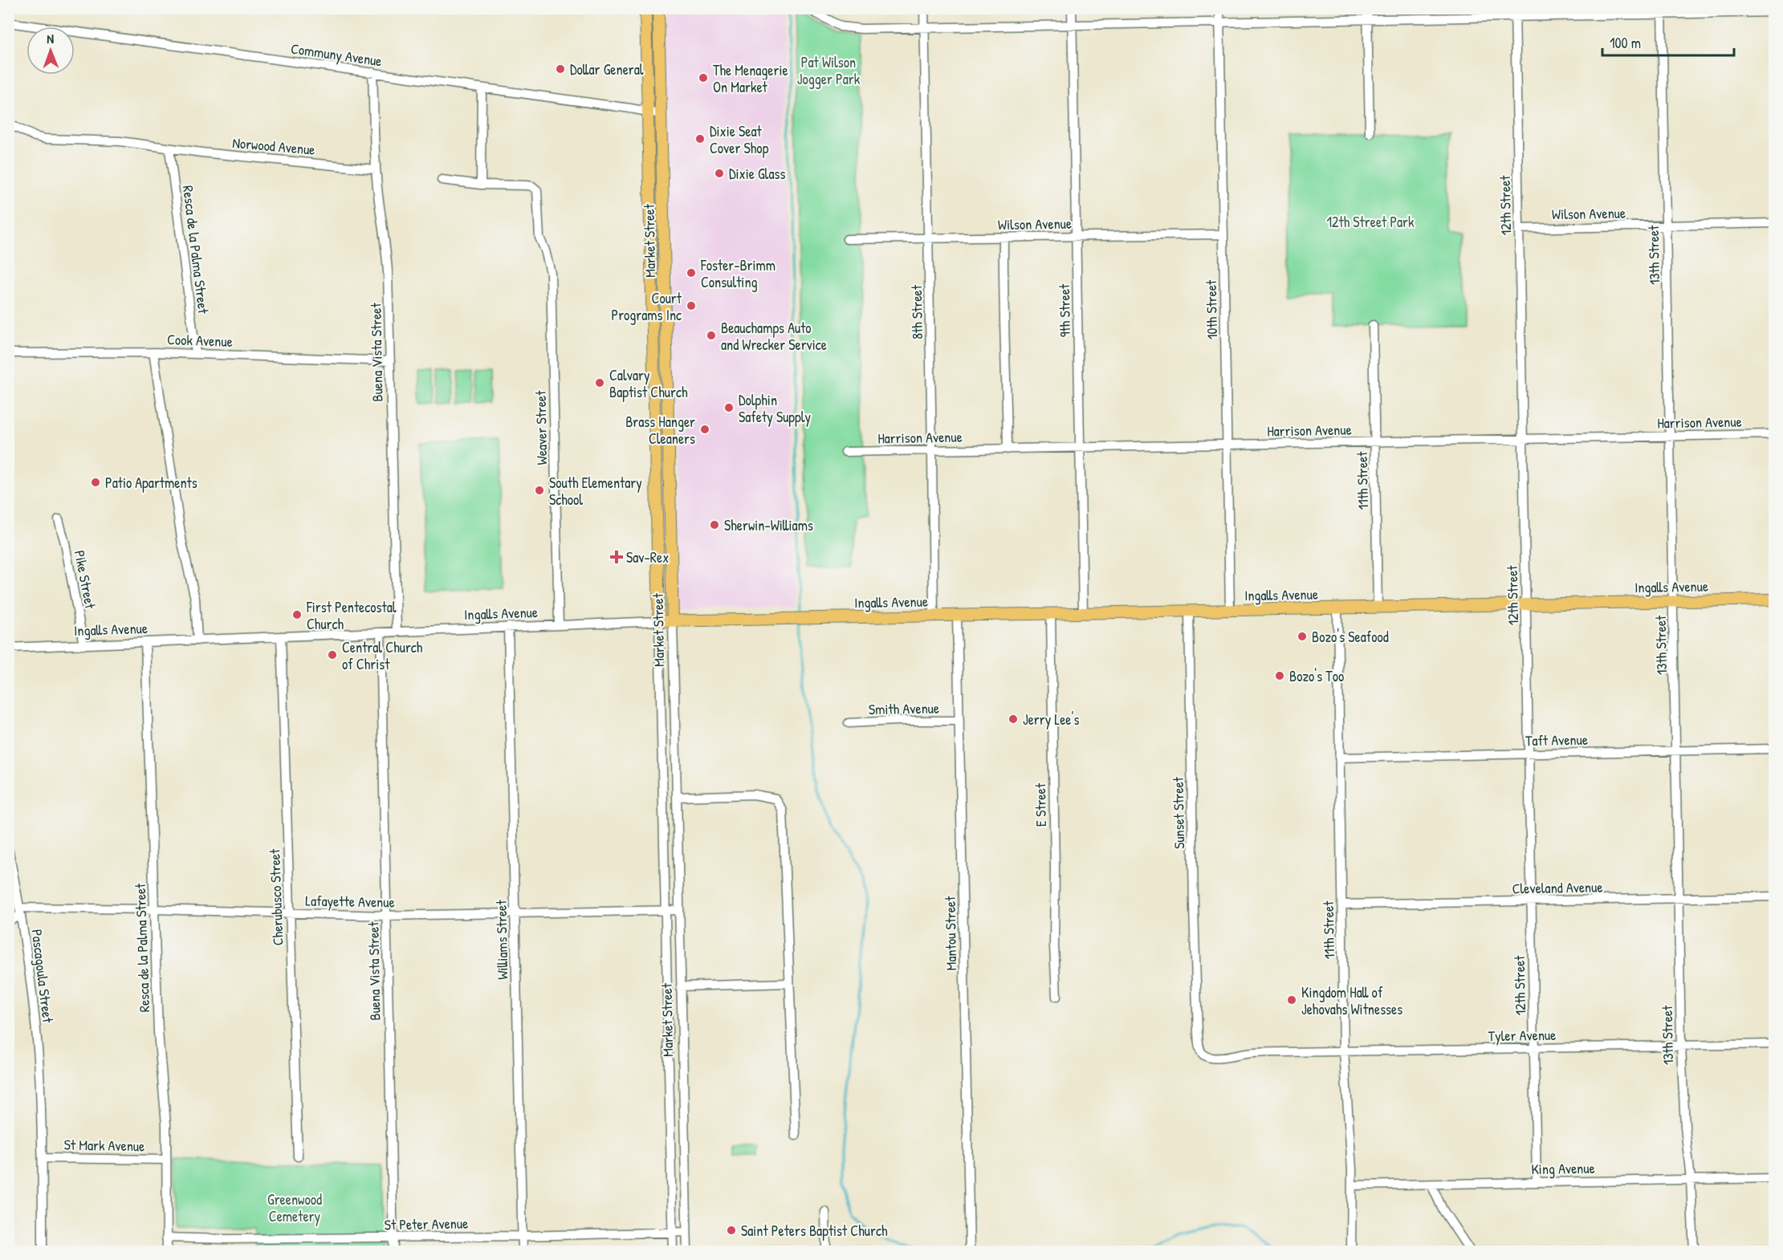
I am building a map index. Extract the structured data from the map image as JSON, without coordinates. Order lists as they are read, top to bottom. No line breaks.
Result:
{"streets":{"main road":["Market Street","Ingalls Avenue"],"street":["Communy Avenue","Norwood Avenue","12th Street","Wilson Avenue","Resca de la Palma Street","13th Street","10th Street","9th Street","8th Street","Cook Avenue","Buena Vista Street","Harrison Avenue","Weaver Street","11th Street","Pike Street","Smith Avenue","Taft Avenue","E Street","Sunset Street","Cleveland Avenue","Cherubusco Street","Lafayette Avenue","Mantou Street","Williams Street","Pascagoula Street","Tyler Avenue","St Mark Avenue","King Avenue","St Peter Avenue"]},"crossings":[["Communy Avenue","Market Street"],["Communy Avenue","Buena Vista Street"],["Norwood Avenue","Resca de la Palma Street"],["Norwood Avenue","Buena Vista Street"],["12th Street","Wilson Avenue"],["12th Street","Harrison Avenue"],["12th Street","Ingalls Avenue"],["12th Street","Taft Avenue"],["12th Street","Cleveland Avenue"],["12th Street","Tyler Avenue"],["12th Street","King Avenue"],["Wilson Avenue","13th Street"],["Wilson Avenue","10th Street"],["Wilson Avenue","9th Street"],["Wilson Avenue","8th Street"],["Market Street","Ingalls Avenue"],["Market Street","Lafayette Avenue"],["Market Street","St Peter Avenue"],["Resca de la Palma Street","Cook Avenue"],["Resca de la Palma Street","Ingalls Avenue"],["Resca de la Palma Street","Lafayette Avenue"],["Resca de la Palma Street","St Mark Avenue"],["Resca de la Palma Street","St Peter Avenue"],["13th Street","Harrison Avenue"],["13th Street","Ingalls Avenue"],["13th Street","Taft Avenue"],["13th Street","Cleveland Avenue"],["13th Street","Tyler Avenue"],["13th Street","King Avenue"],["10th Street","Harrison Avenue"],["10th Street","Ingalls Avenue"],["9th Street","Harrison Avenue"],["9th Street","Ingalls Avenue"],["8th Street","Harrison Avenue"],["8th Street","Ingalls Avenue"],["Cook Avenue","Buena Vista Street"],["Buena Vista Street","Ingalls Avenue"],["Buena Vista Street","Lafayette Avenue"],["Buena Vista Street","St Peter Avenue"],["Harrison Avenue","11th Street"],["Weaver Street","Ingalls Avenue"],["11th Street","Ingalls Avenue"],["11th Street","Taft Avenue"],["11th Street","Cleveland Avenue"],["11th Street","Tyler Avenue"],["11th Street","King Avenue"],["Pike Street","Ingalls Avenue"],["Ingalls Avenue","E Street"],["Ingalls Avenue","Sunset Street"],["Ingalls Avenue","Cherubusco Street"],["Ingalls Avenue","Mantou Street"],["Ingalls Avenue","Williams Street"],["Smith Avenue","Mantou Street"],["Sunset Street","Tyler Avenue"],["Cherubusco Street","Lafayette Avenue"],["Lafayette Avenue","Williams Street"],["Lafayette Avenue","Pascagoula Street"],["Williams Street","St Peter Avenue"],["Pascagoula Street","St Mark Avenue"]],"parks":["Pat Wilson Jogger Park","12th Street Park","Greenwood Cemetery"],"places":{"other":["Dollar General","The Menagerie On Market","Dixie Seat Cover Shop","Dixie Glass","Foster-Brimm Consulting","Court Programs Inc","Beauchamps Auto and Wrecker Service","Calvary Baptist Church","Dolphin Safety Supply","Brass Hanger Cleaners","Patio Apartments","South Elementary School","Sherwin-Williams","First Pentecostal Church","Bozo's Seafood","Central Church of Christ","Bozo's Too","Jerry Lee's","Kingdom Hall of Jehovahs Witnesses","Saint Peters Baptist Church"],"health":["Sav-Rex"]},"scale_bar":"100 m","north":"top"}
